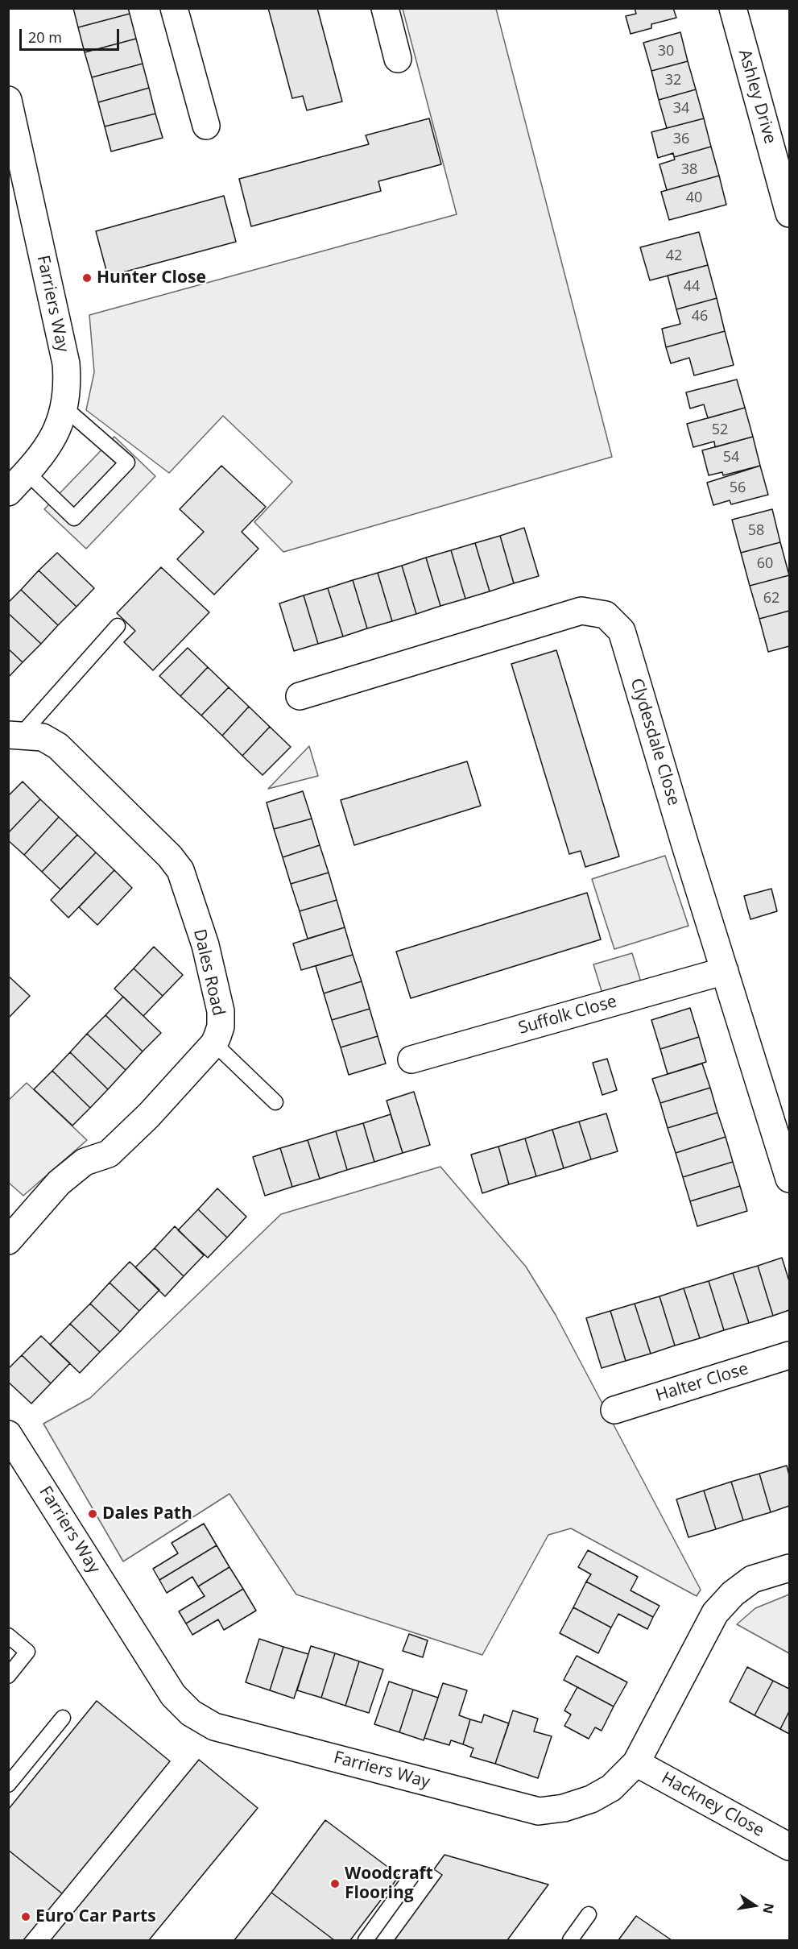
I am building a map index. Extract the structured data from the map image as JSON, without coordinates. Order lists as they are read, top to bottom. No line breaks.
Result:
{"streets":{"street":["Ashley Drive","Farriers Way","Clydesdale Close","Dales Road","Suffolk Close","Halter Close","Hackney Close"]},"crossings":[["Farriers Way","Hackney Close"],["Clydesdale Close","Suffolk Close"]],"places":["Hunter Close","Dales Path","Woodcraft Flooring","Euro Car Parts"],"house_numbers":["30","32","34","36","38","40","42","44","46","52","54","56","58","60","62"],"scale_bar":"20 m","north":"right"}
